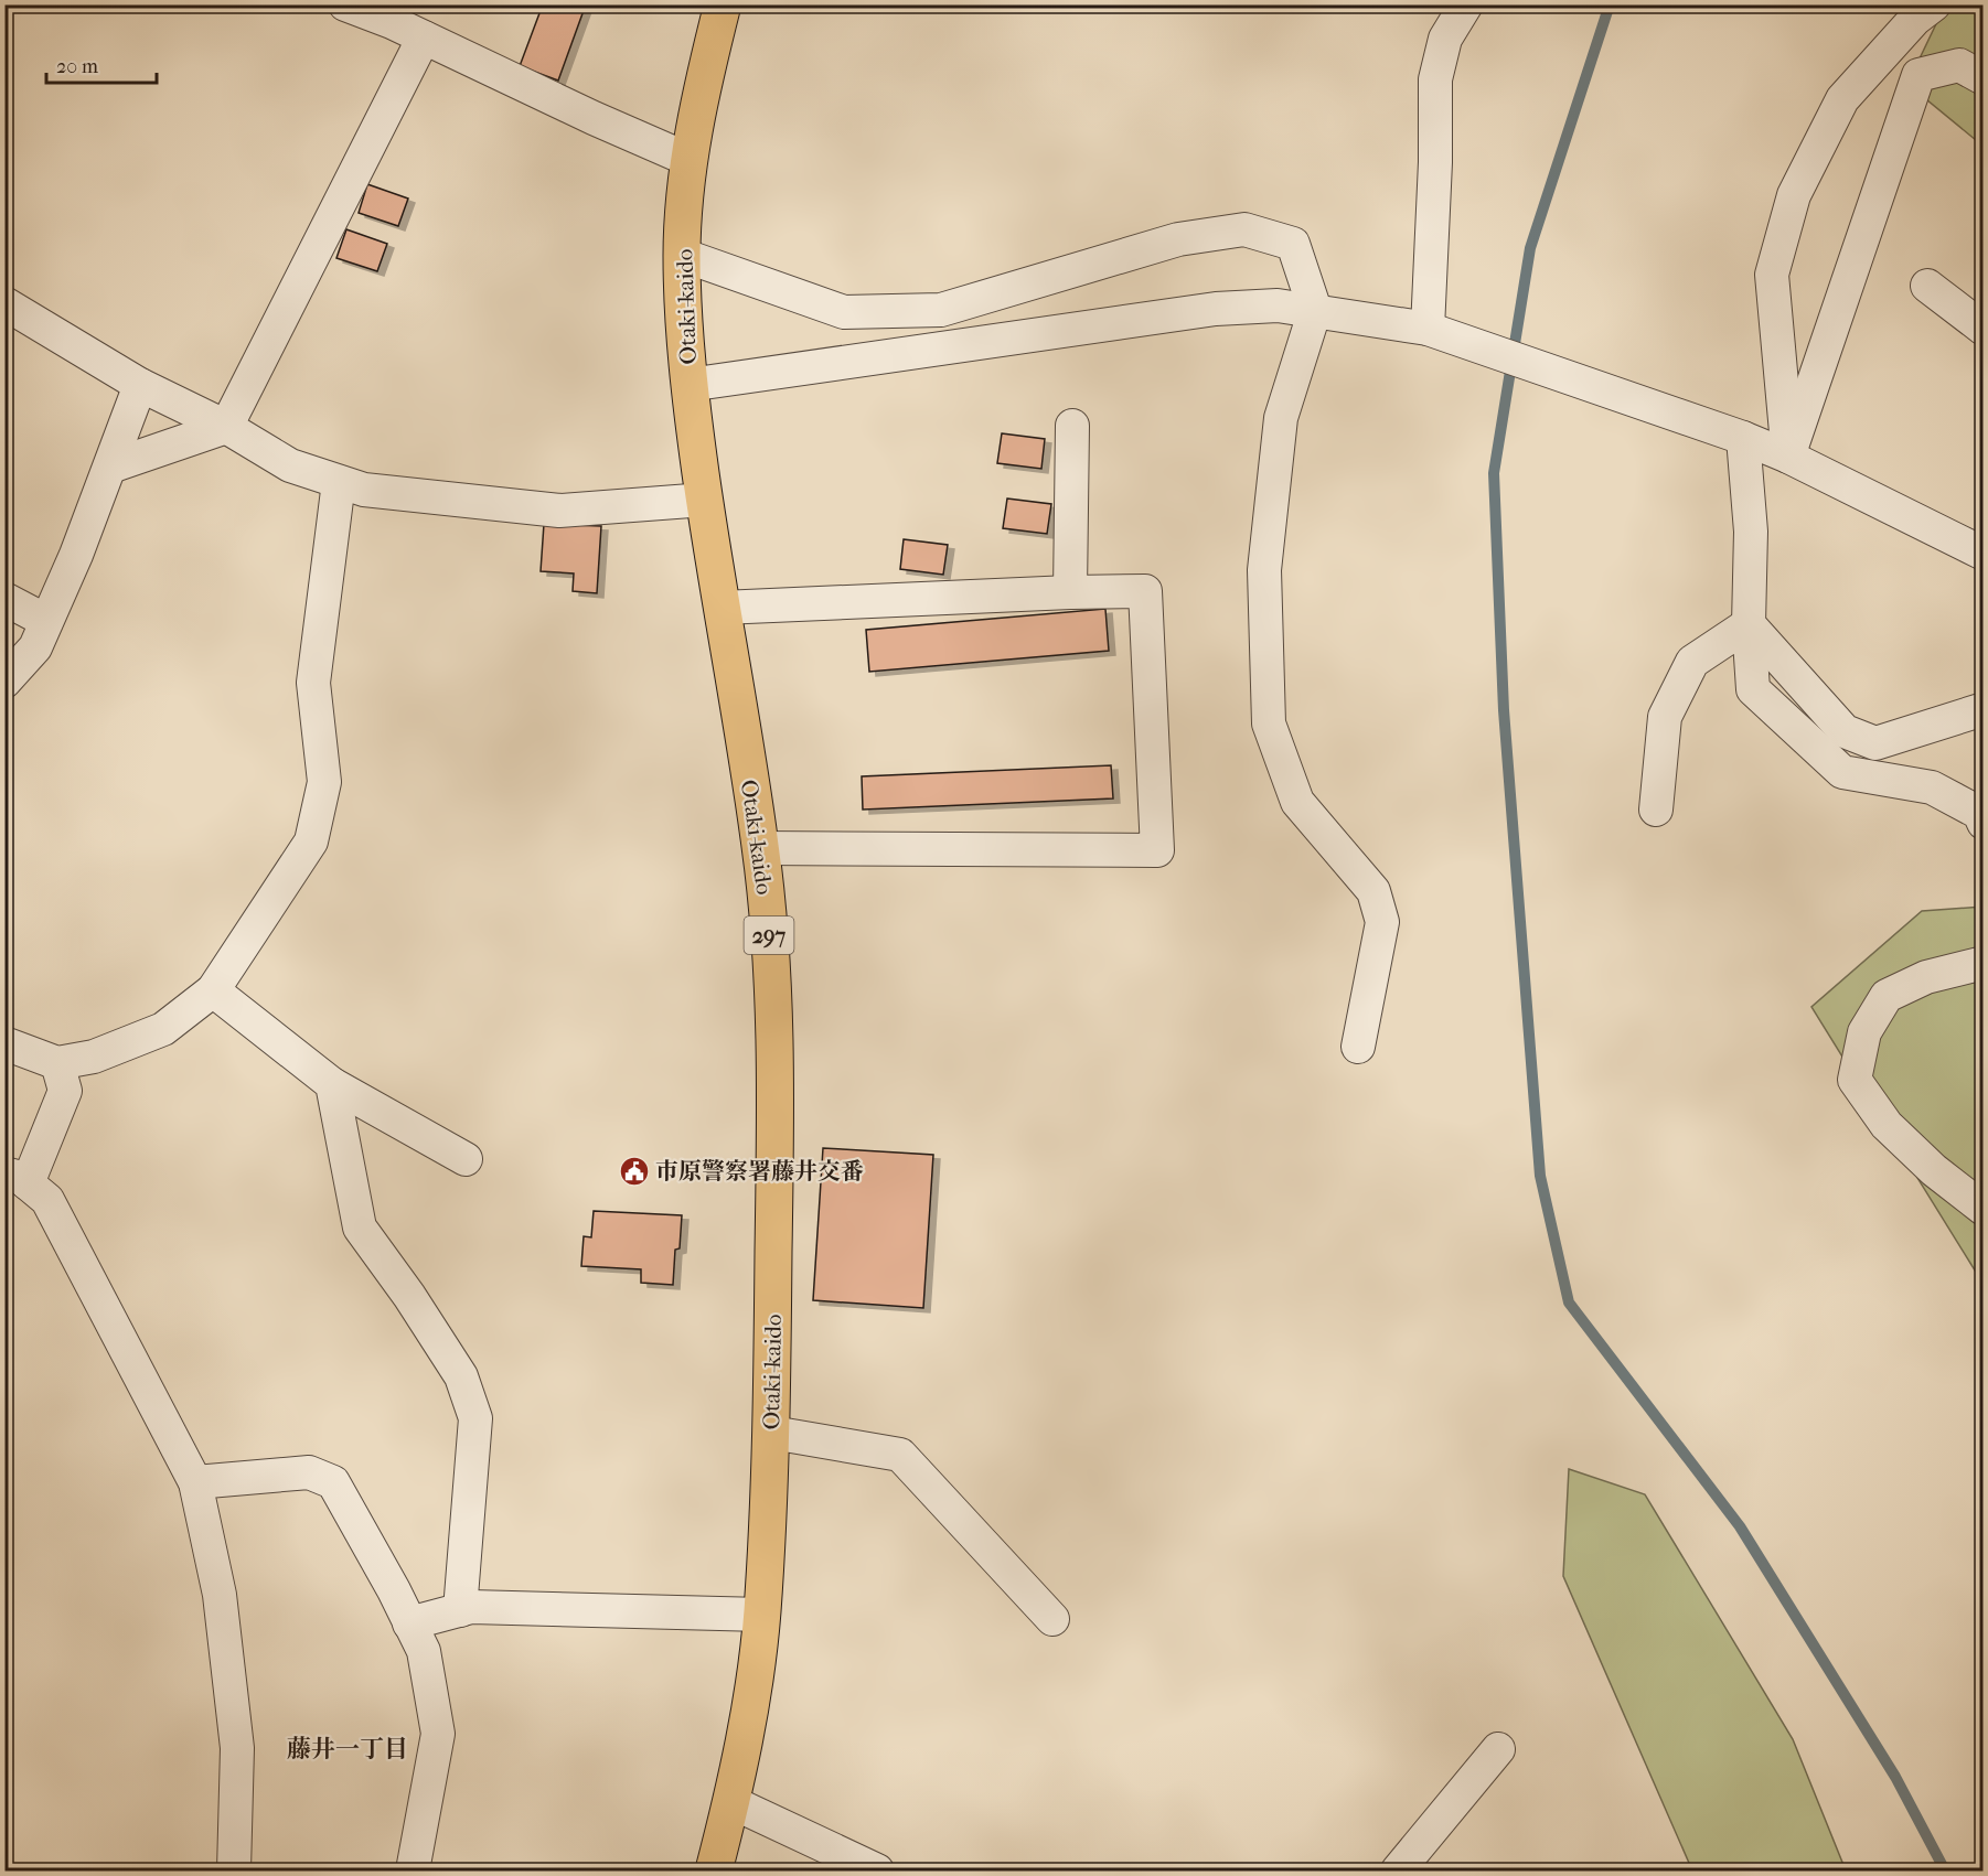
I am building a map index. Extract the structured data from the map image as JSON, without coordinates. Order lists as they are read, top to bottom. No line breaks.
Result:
{"streets":{"highway":["Otaki-kaido","297"]},"districts":["藤井一丁目"],"places":{"public building":["市原警察署藤井交番"]},"scale_bar":"20 m"}
